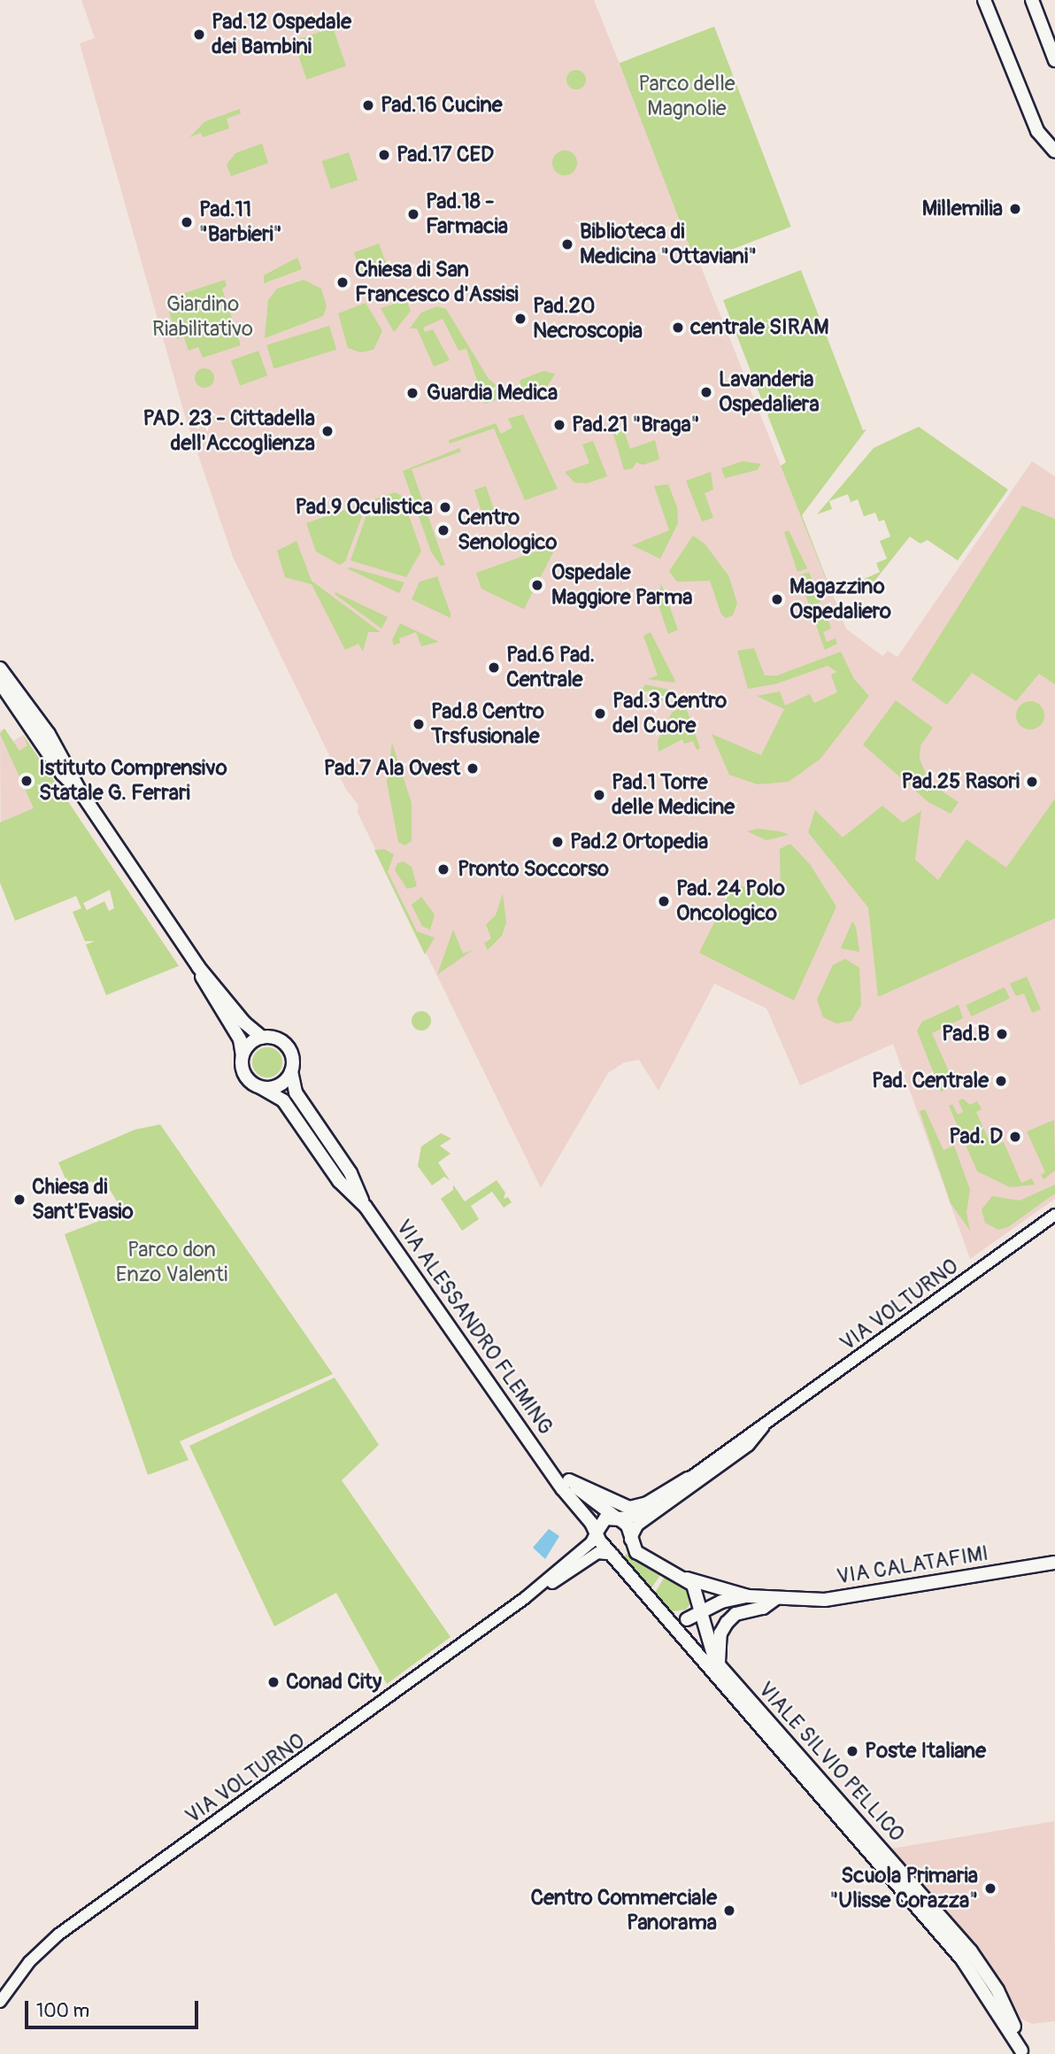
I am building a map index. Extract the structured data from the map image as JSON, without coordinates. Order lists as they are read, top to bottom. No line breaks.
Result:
{"streets":{"main road":["VIA ALESSANDRO FLEMING","VIA CALATAFIMI","VIALE SILVIO PELLICO"],"street":["VIA VOLTURNO"]},"crossings":[["VIA VOLTURNO","VIA ALESSANDRO FLEMING"],["VIA VOLTURNO","VIA CALATAFIMI"],["VIA VOLTURNO","VIALE SILVIO PELLICO"],["VIA ALESSANDRO FLEMING","VIA CALATAFIMI"],["VIA ALESSANDRO FLEMING","VIALE SILVIO PELLICO"],["VIA CALATAFIMI","VIALE SILVIO PELLICO"]],"parks":["Parco delle Magnolie","Giardino Riabilitativo","Parco don Enzo Valenti"],"places":["Pad.12 Ospedale dei Bambini","Pad.16 Cucine","Pad.17 CED","Millemilia","Pad.18 - Farmacia","Pad.11 \"Barbieri\"","Biblioteca di Medicina \"Ottaviani\"","Chiesa di San Francesco d'Assisi","Pad.20 Necroscopia","centrale SIRAM","Lavanderia Ospedaliera","Guardia Medica","Pad.21 \"Braga\"","PAD. 23 - Cittadella dell'Accoglienza","Pad.9 Oculistica","Centro Senologico","Ospedale Maggiore Parma","Magazzino Ospedaliero","Pad.6 Pad. Centrale","Pad.3 Centro del Cuore","Pad.8 Centro Trsfusionale","Pad.7 Ala Ovest","Istituto Comprensivo Statale G. Ferrari","Pad.25 Rasori","Pad.1 Torre delle Medicine","Pad.2 Ortopedia","Pronto Soccorso","Pad. 24 Polo Oncologico","Pad.B","Pad. Centrale","Pad. D","Chiesa di Sant'Evasio","Conad City","Poste Italiane","Scuola Primaria \"Ulisse Corazza\"","Centro Commerciale Panorama"],"scale_bar":"100 m"}
